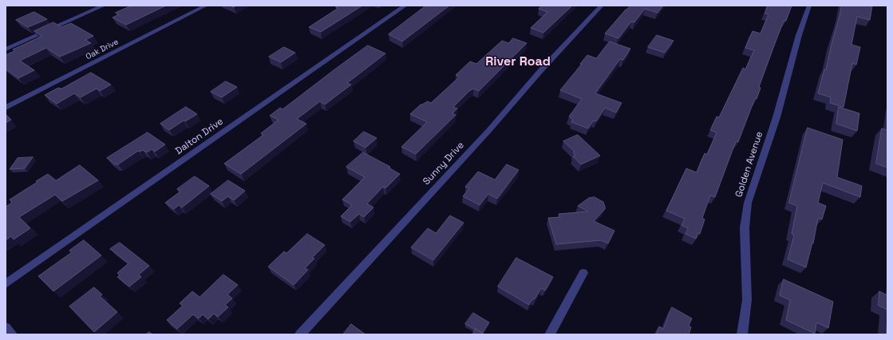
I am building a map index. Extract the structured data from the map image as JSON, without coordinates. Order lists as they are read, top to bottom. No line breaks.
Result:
{"streets":{"street":["Oak Drive","Dalton Drive","Sunny Drive","Golden Avenue"]},"districts":["River Road"]}
